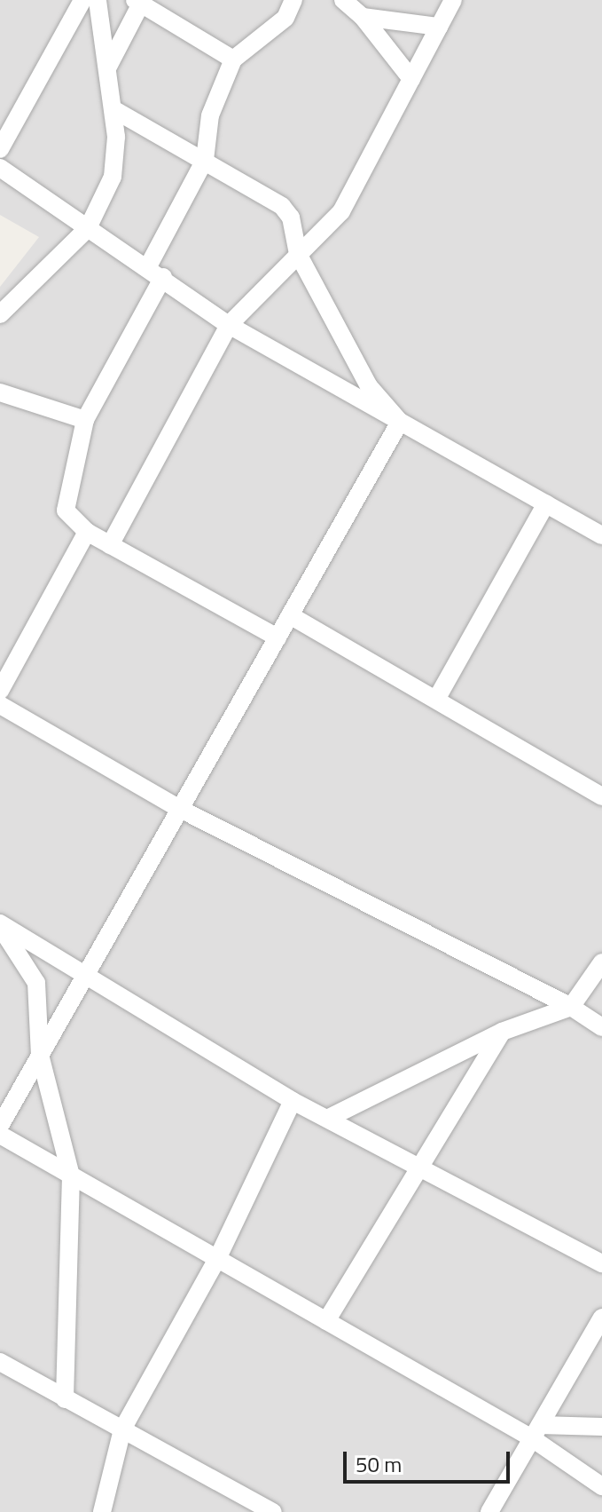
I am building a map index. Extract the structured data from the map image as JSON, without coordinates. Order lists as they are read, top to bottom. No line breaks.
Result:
{"scale_bar":"50 m"}
